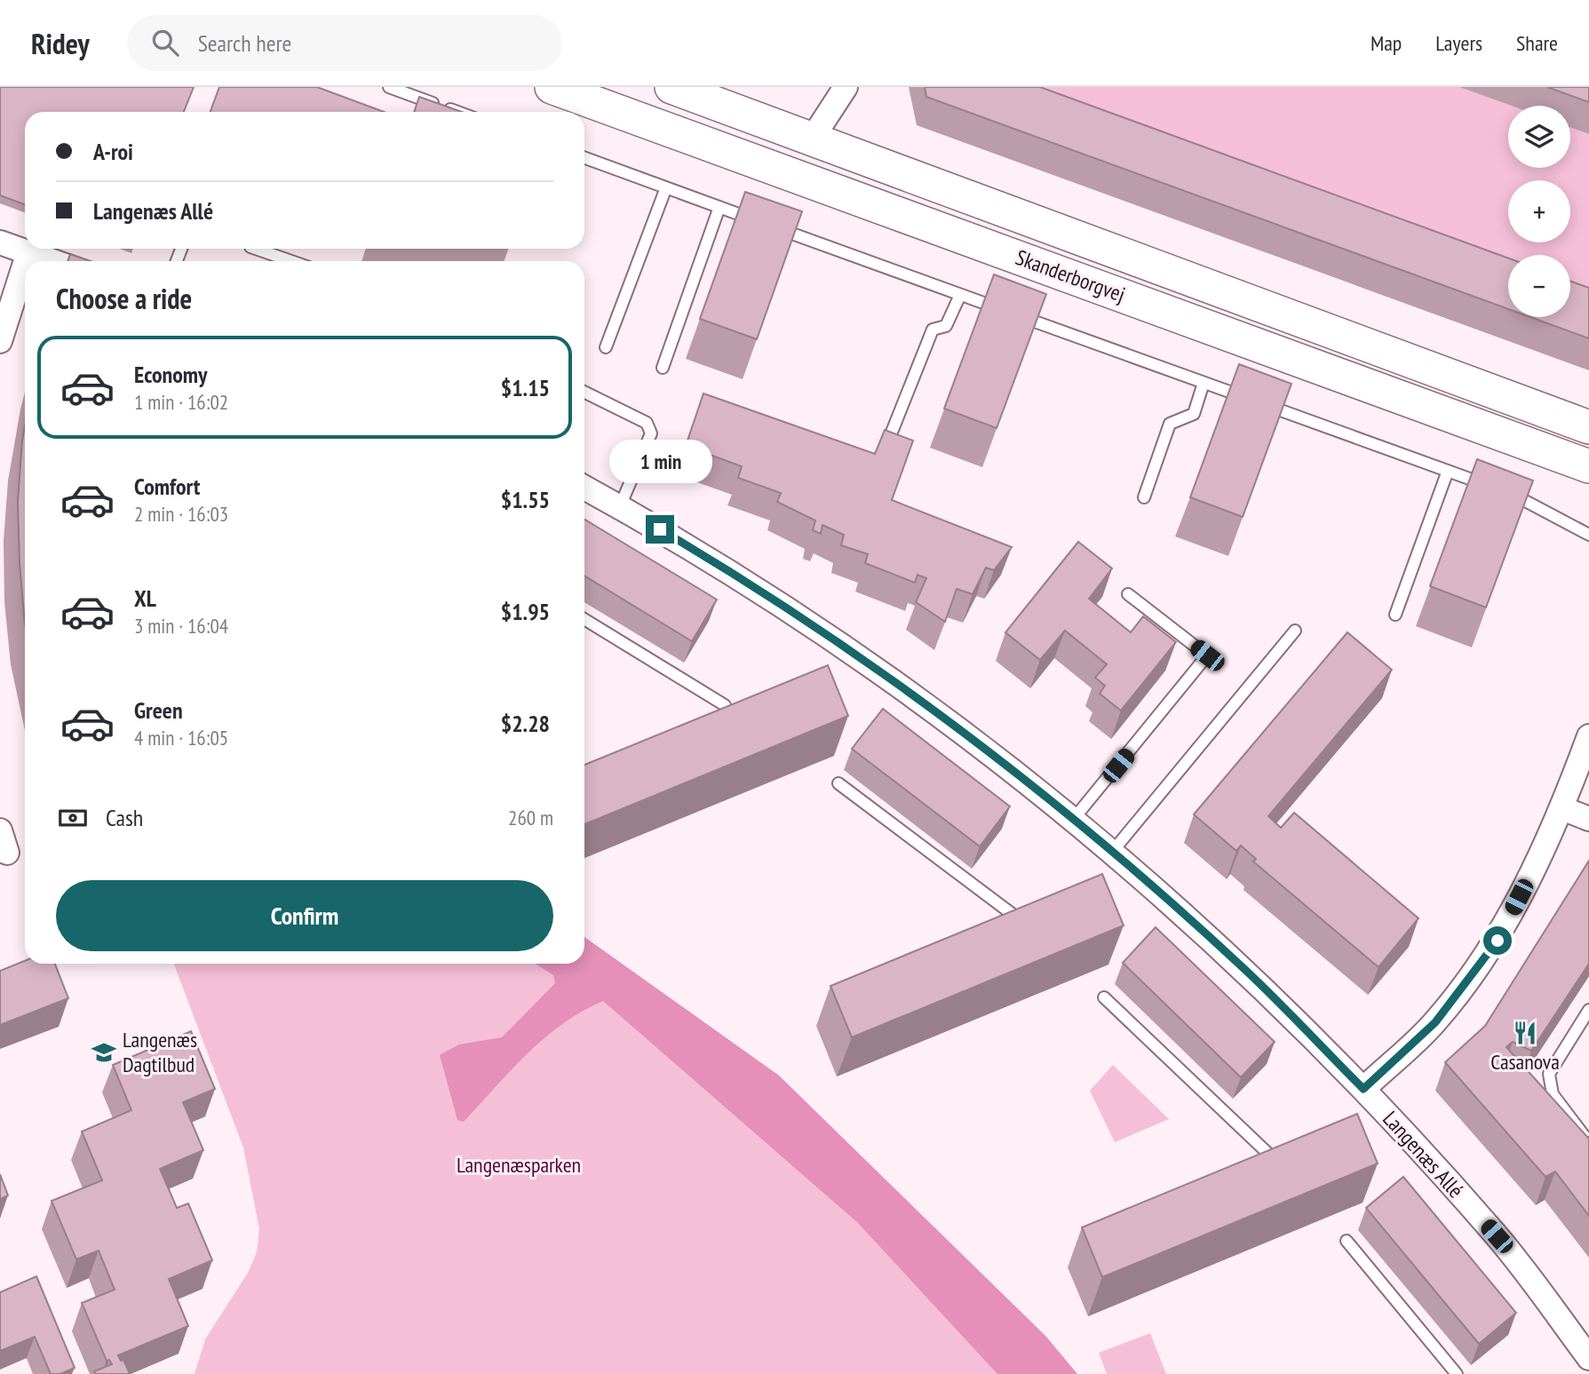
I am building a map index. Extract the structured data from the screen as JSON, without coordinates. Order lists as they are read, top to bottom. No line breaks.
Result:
{"streets":{"street":["Skanderborgvej","Langenæs Allé"]},"parks":["Langenæsparken"],"places":{"restaurant":["Casanova"],"school or university":["Langenæs Dagtilbud"]},"page":{"header":"Ridey","search":"Search here","nav":["Map","Layers","Share"],"map_buttons":["+","−"],"banner":["A-roi","Langenæs Allé"],"heading":"Choose a ride","list":[{"name":"Economy","note":"1 min · 16:02","value":"$1.15"},{"name":"Comfort","note":"2 min · 16:03","value":"$1.55"},{"name":"XL","note":"3 min · 16:04","value":"$1.95"},{"name":"Green","note":"4 min · 16:05","value":"$2.28"}],"bubble":"1 min","pay":["Cash","260 m"],"buttons":"Confirm"}}
